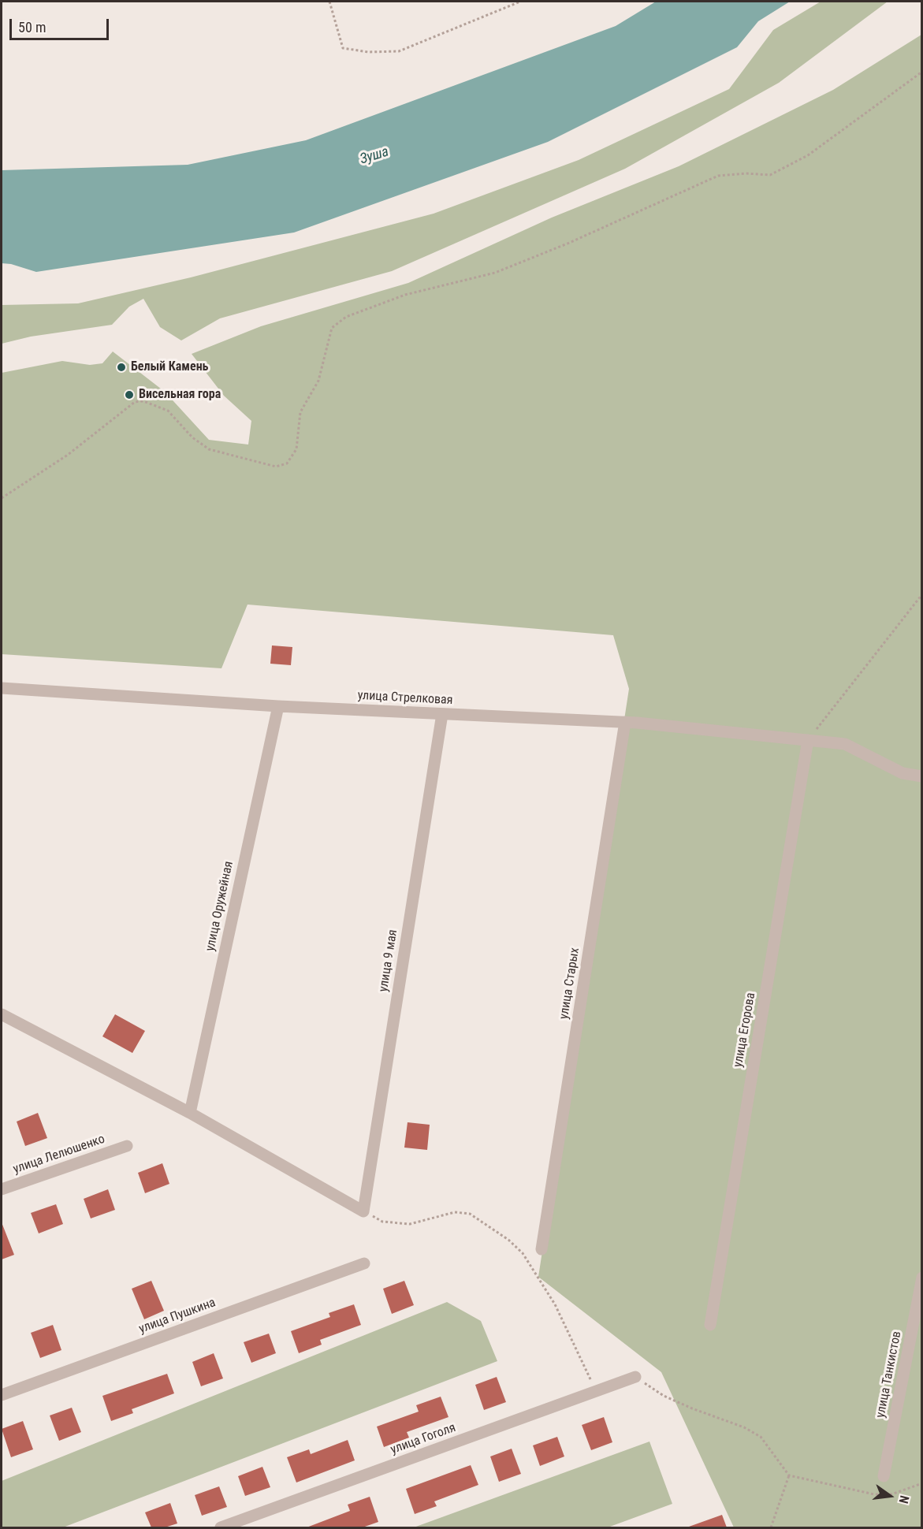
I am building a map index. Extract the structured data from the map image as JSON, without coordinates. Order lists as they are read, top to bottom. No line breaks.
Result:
{"streets":{"street":["улица Стрелковая","улица Оружейная","улица 9 мая","улица Старых","улица Егорова","улица Лелюшенко","улица Пушкина","улица Танкистов","улица Гоголя"]},"crossings":[["улица Стрелковая","улица Оружейная"],["улица Стрелковая","улица 9 мая"],["улица Стрелковая","улица Старых"],["улица Стрелковая","улица Егорова"]],"water":["Зуша"],"places":["Белый Камень","Висельная гора"],"scale_bar":"50 m","north":"right"}
